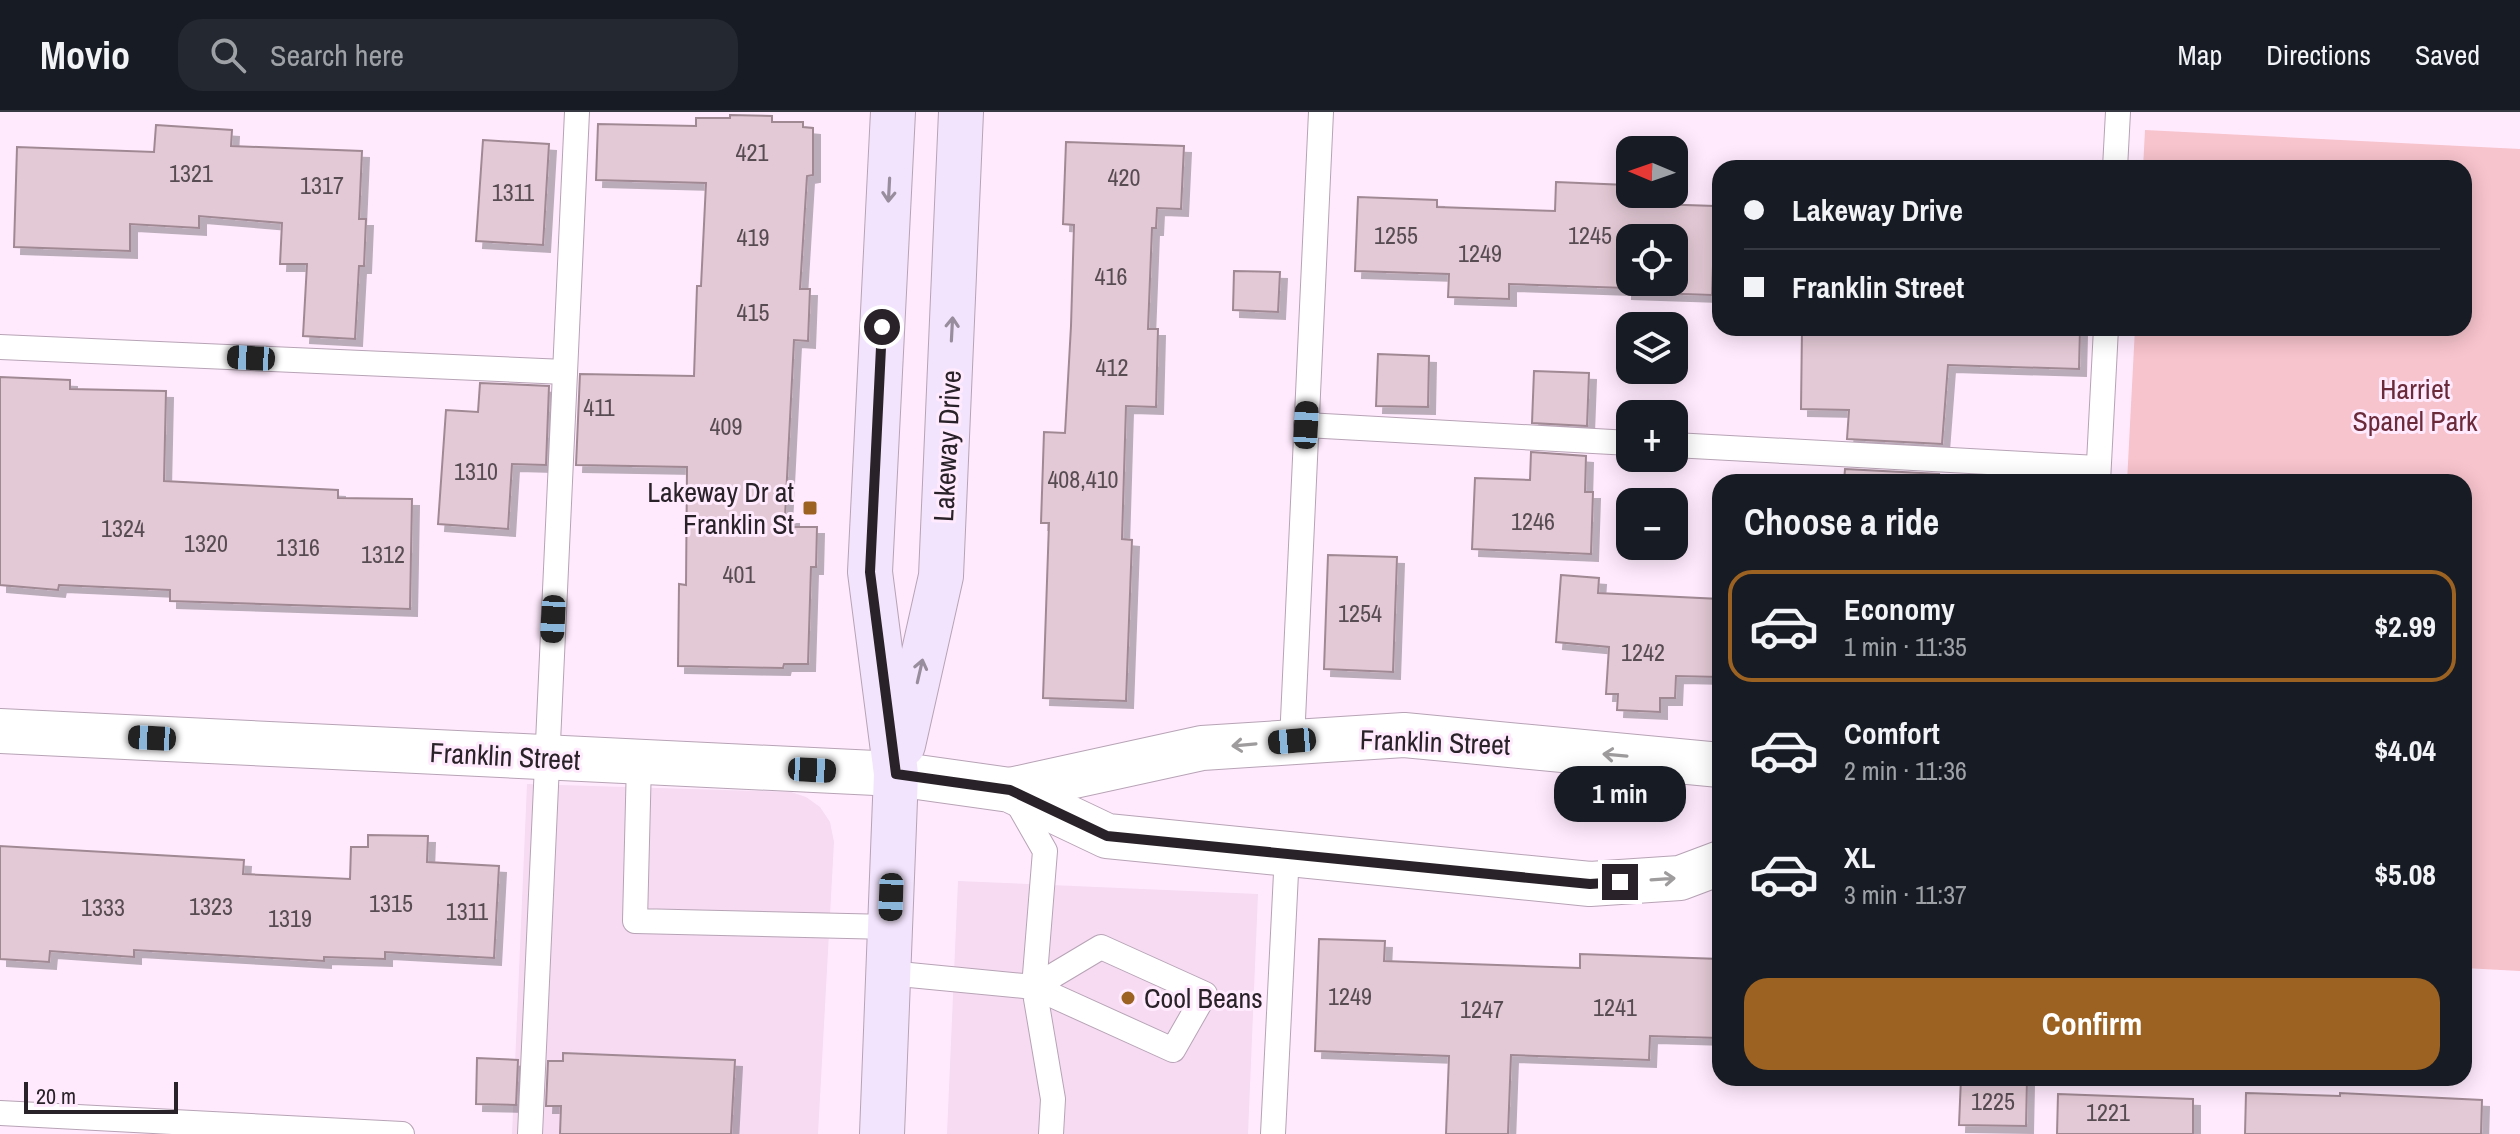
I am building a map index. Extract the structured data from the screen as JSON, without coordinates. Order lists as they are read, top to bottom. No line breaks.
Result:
{"streets":{"main road":["Lakeway Drive"],"street":["Franklin Street"]},"crossings":[["Lakeway Drive","Franklin Street"]],"parks":["Harriet Spanel Park"],"places":{"transit":["Lakeway Dr at Franklin St"],"other":["Cool Beans"]},"house_numbers":["421","1321","420","1317","1311","1255","1245","419","1249","416","415","412","411","409","1310","408,410","1246","1324","1320","1316","1312","401","1254","1242","1315","1323","1333","1311","1319","1249","1241","1247","1225","1221"],"scale_bar":"20 m","north":"left","page":{"header":"Movio","search":"Search here","nav":["Map","Directions","Saved"],"map_buttons":["+","−"],"banner":["Lakeway Drive","Franklin Street"],"heading":"Choose a ride","list":[{"name":"Economy","note":"1 min · 11:35","value":"$2.99"},{"name":"Comfort","note":"2 min · 11:36","value":"$4.04"},{"name":"XL","note":"3 min · 11:37","value":"$5.08"}],"bubble":"1 min","buttons":"Confirm","scale":"20 m"}}
